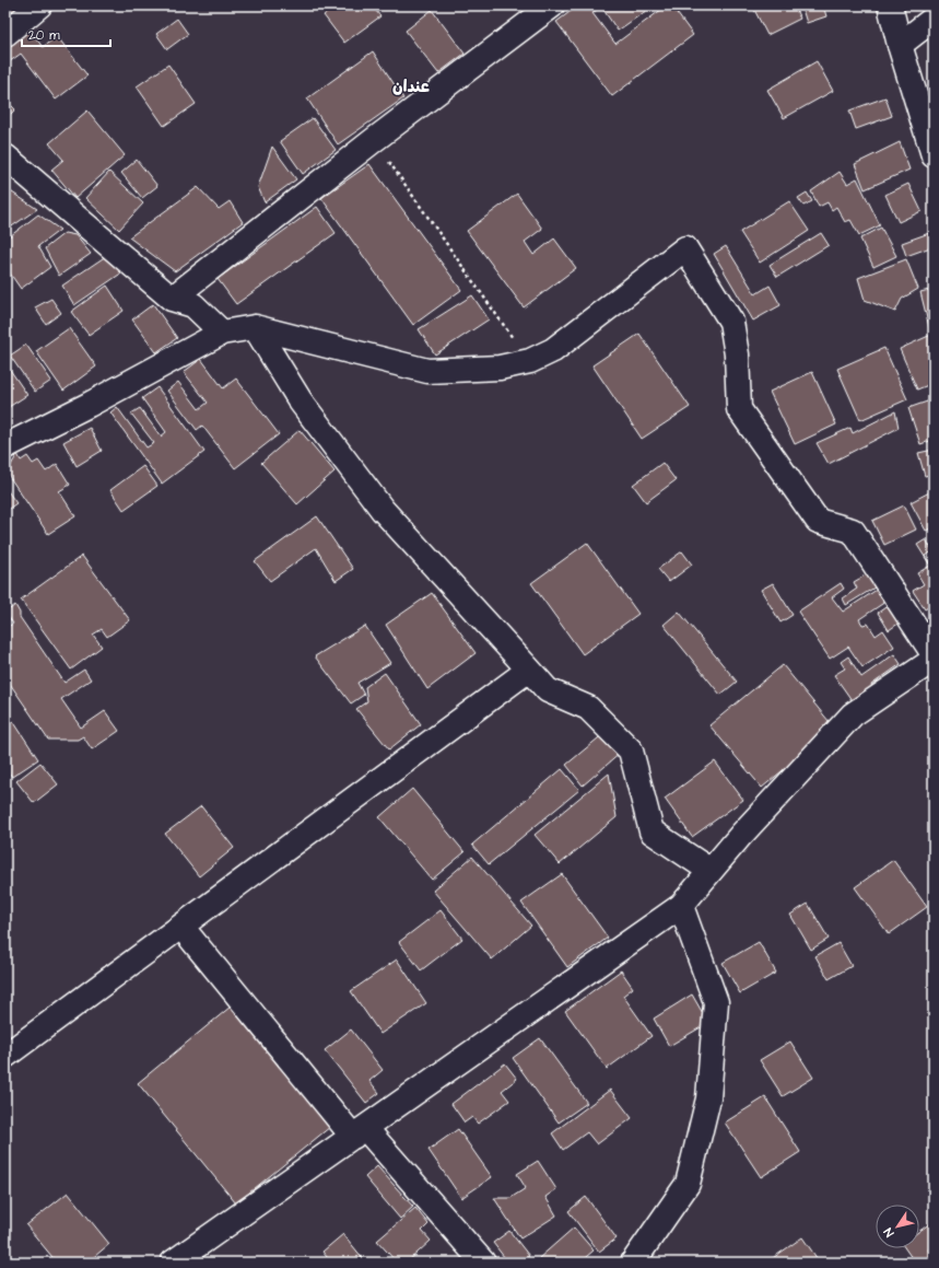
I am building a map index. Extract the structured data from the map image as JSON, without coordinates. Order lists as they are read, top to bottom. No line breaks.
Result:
{"districts":["عندان"],"scale_bar":"20 m","north":"bottom left"}
